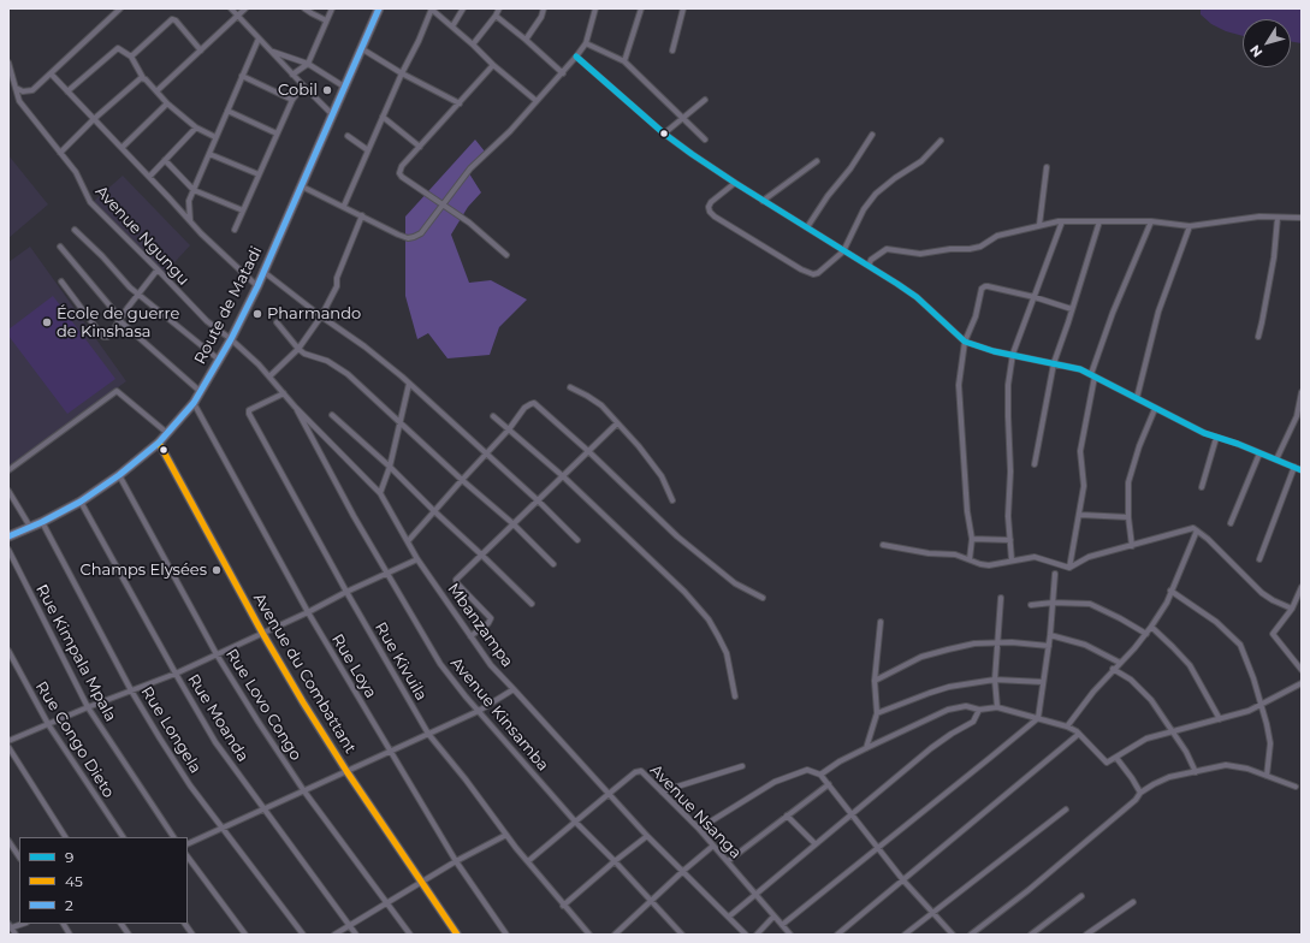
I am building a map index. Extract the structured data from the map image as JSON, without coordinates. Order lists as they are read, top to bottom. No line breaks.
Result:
{"streets":{"main road":["Route de Matadi"],"street":["Avenue Ngungu","Mbanzampa","Rue Kimpala Mpala","Rue Kivuila","Rue Loya","Avenue du Combattant","Rue Lovo Congo","Avenue Kinsamba","Rue Moanda","Rue Longela","Rue Congo Dieto","Avenue Nsanga"]},"crossings":[["Avenue Ngungu","Route de Matadi"],["Avenue Ngungu","Mbanzampa"],["Route de Matadi","Mbanzampa"],["Route de Matadi","Rue Loya"],["Route de Matadi","Avenue du Combattant"],["Route de Matadi","Rue Lovo Congo"],["Route de Matadi","Rue Moanda"],["Route de Matadi","Rue Longela"],["Mbanzampa","Rue Kivuila"],["Mbanzampa","Avenue Kinsamba"],["Mbanzampa","Avenue Nsanga"],["Rue Kivuila","Avenue Nsanga"],["Avenue Kinsamba","Avenue Nsanga"]],"places":["Cobil","Pharmando","École de guerre de Kinshasa","Champs Elysées"],"lines":["transit line 2","transit line 9","transit line 45"],"legend":["9","45","2"],"north":"bottom left"}
